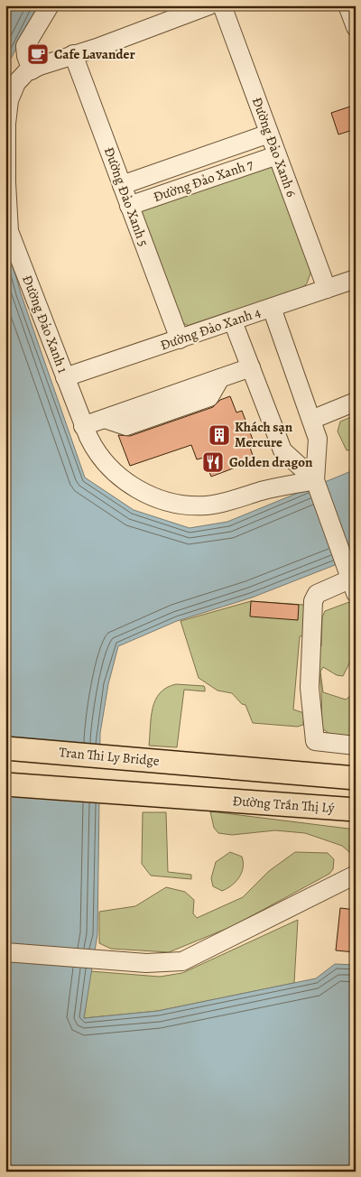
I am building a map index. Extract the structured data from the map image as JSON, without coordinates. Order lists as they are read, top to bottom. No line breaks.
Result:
{"streets":{"main road":["Tran Thi Ly Bridge","Đường Trần Thị Lý"],"street":["Đường Đảo Xanh 6","Đường Đảo Xanh 7","Đường Đảo Xanh 5","Đường Đảo Xanh 1","Đường Đảo Xanh 4"]},"crossings":[["Đường Đảo Xanh 6","Đường Đảo Xanh 7"],["Đường Đảo Xanh 6","Đường Đảo Xanh 4"],["Đường Đảo Xanh 7","Đường Đảo Xanh 5"],["Đường Đảo Xanh 5","Đường Đảo Xanh 1"],["Đường Đảo Xanh 5","Đường Đảo Xanh 4"],["Đường Đảo Xanh 1","Đường Đảo Xanh 4"]],"places":{"cafe":["Cafe Lavander"],"building":["Khách sạn Mercure"],"restaurant":["Golden dragon"]}}
